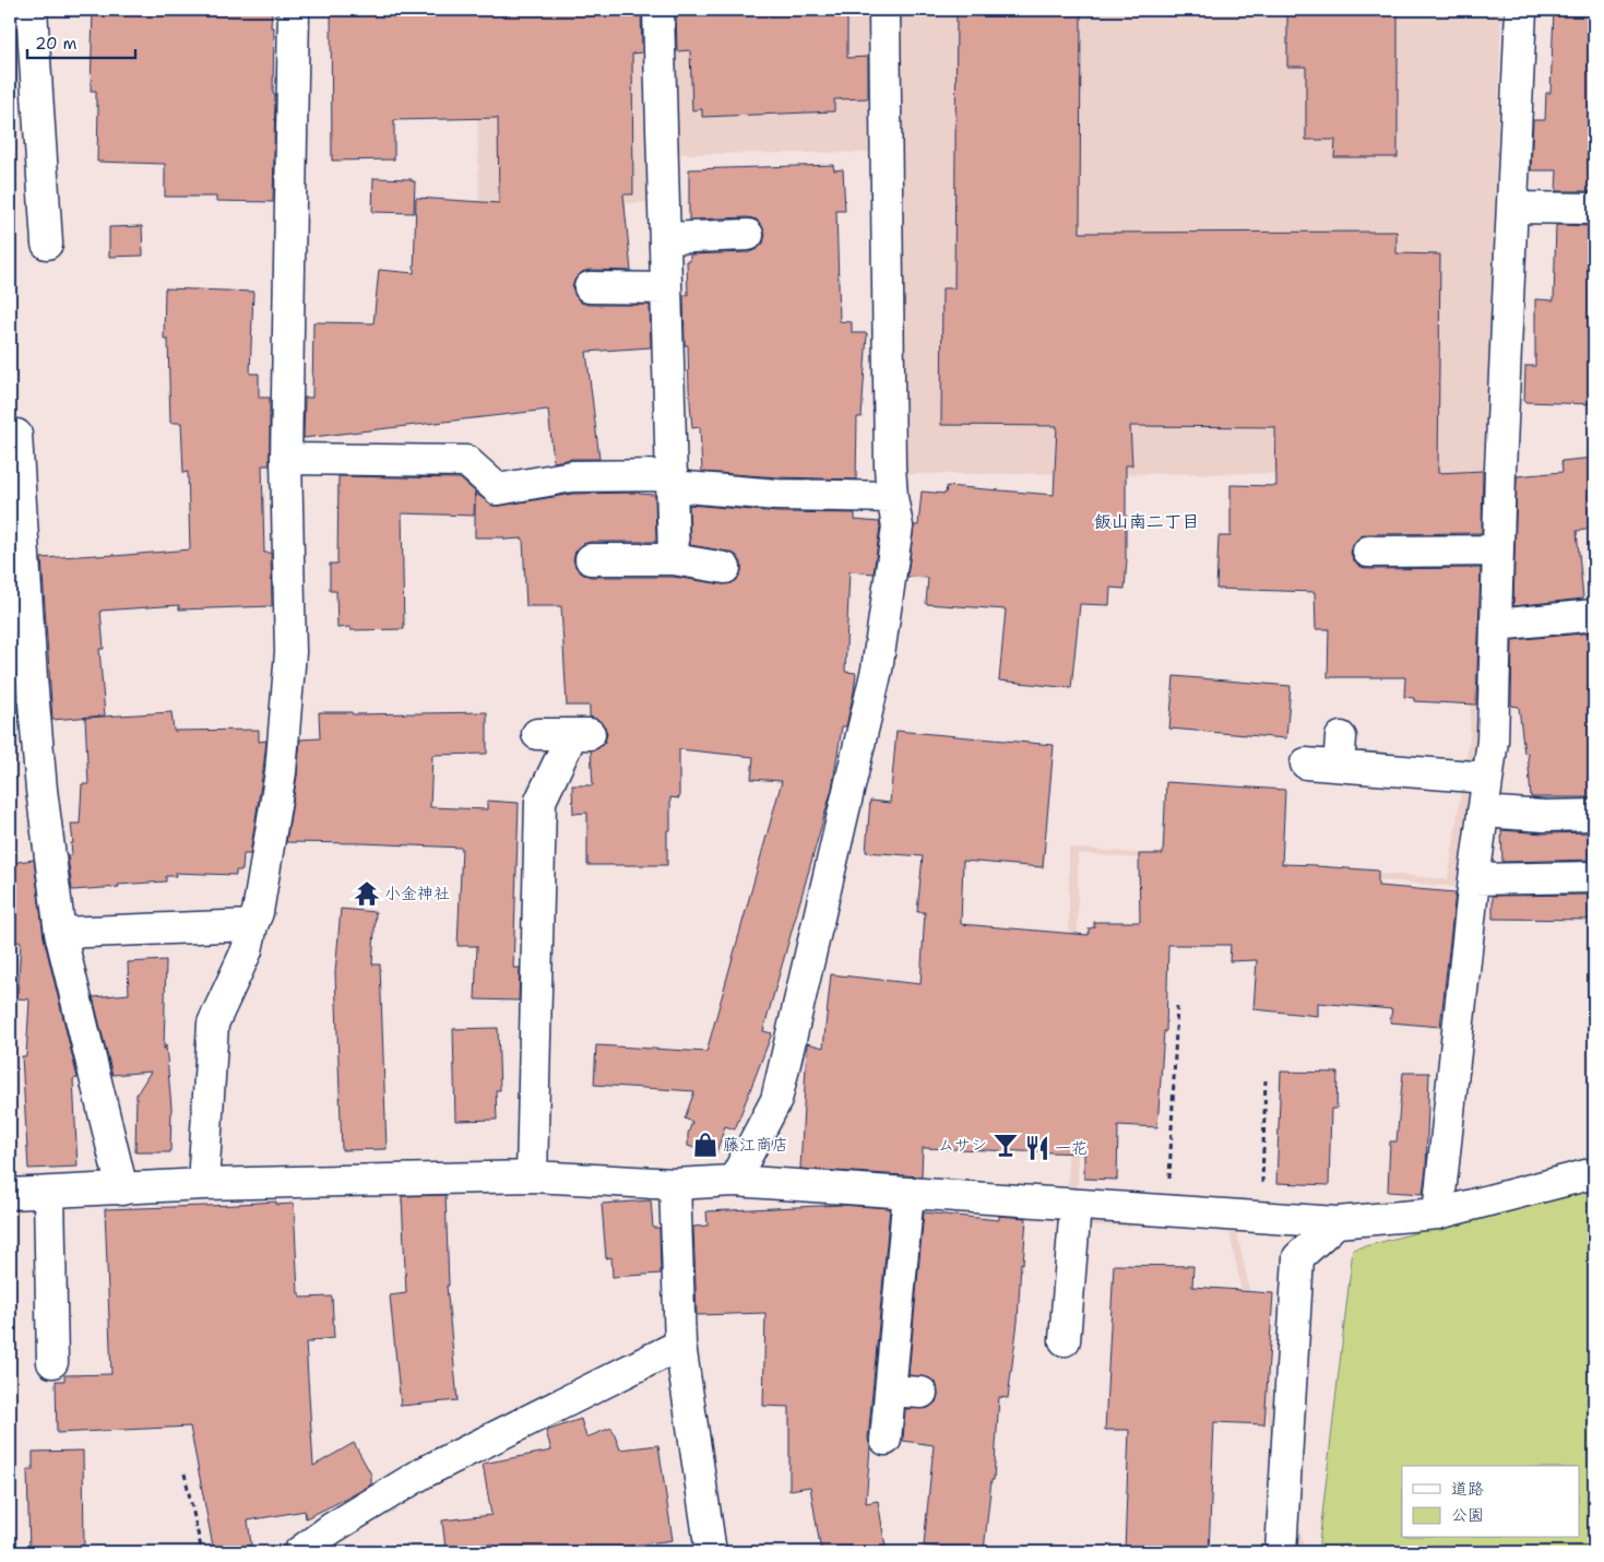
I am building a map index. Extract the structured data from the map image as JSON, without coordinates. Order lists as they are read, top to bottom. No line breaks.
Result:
{"districts":["飯山南二丁目"],"places":{"temple":["小金神社"],"shop":["藤江商店"],"bar":["ムサシ"],"restaurant":["一花"]},"legend":["道路","公園"],"scale_bar":"20 m"}
